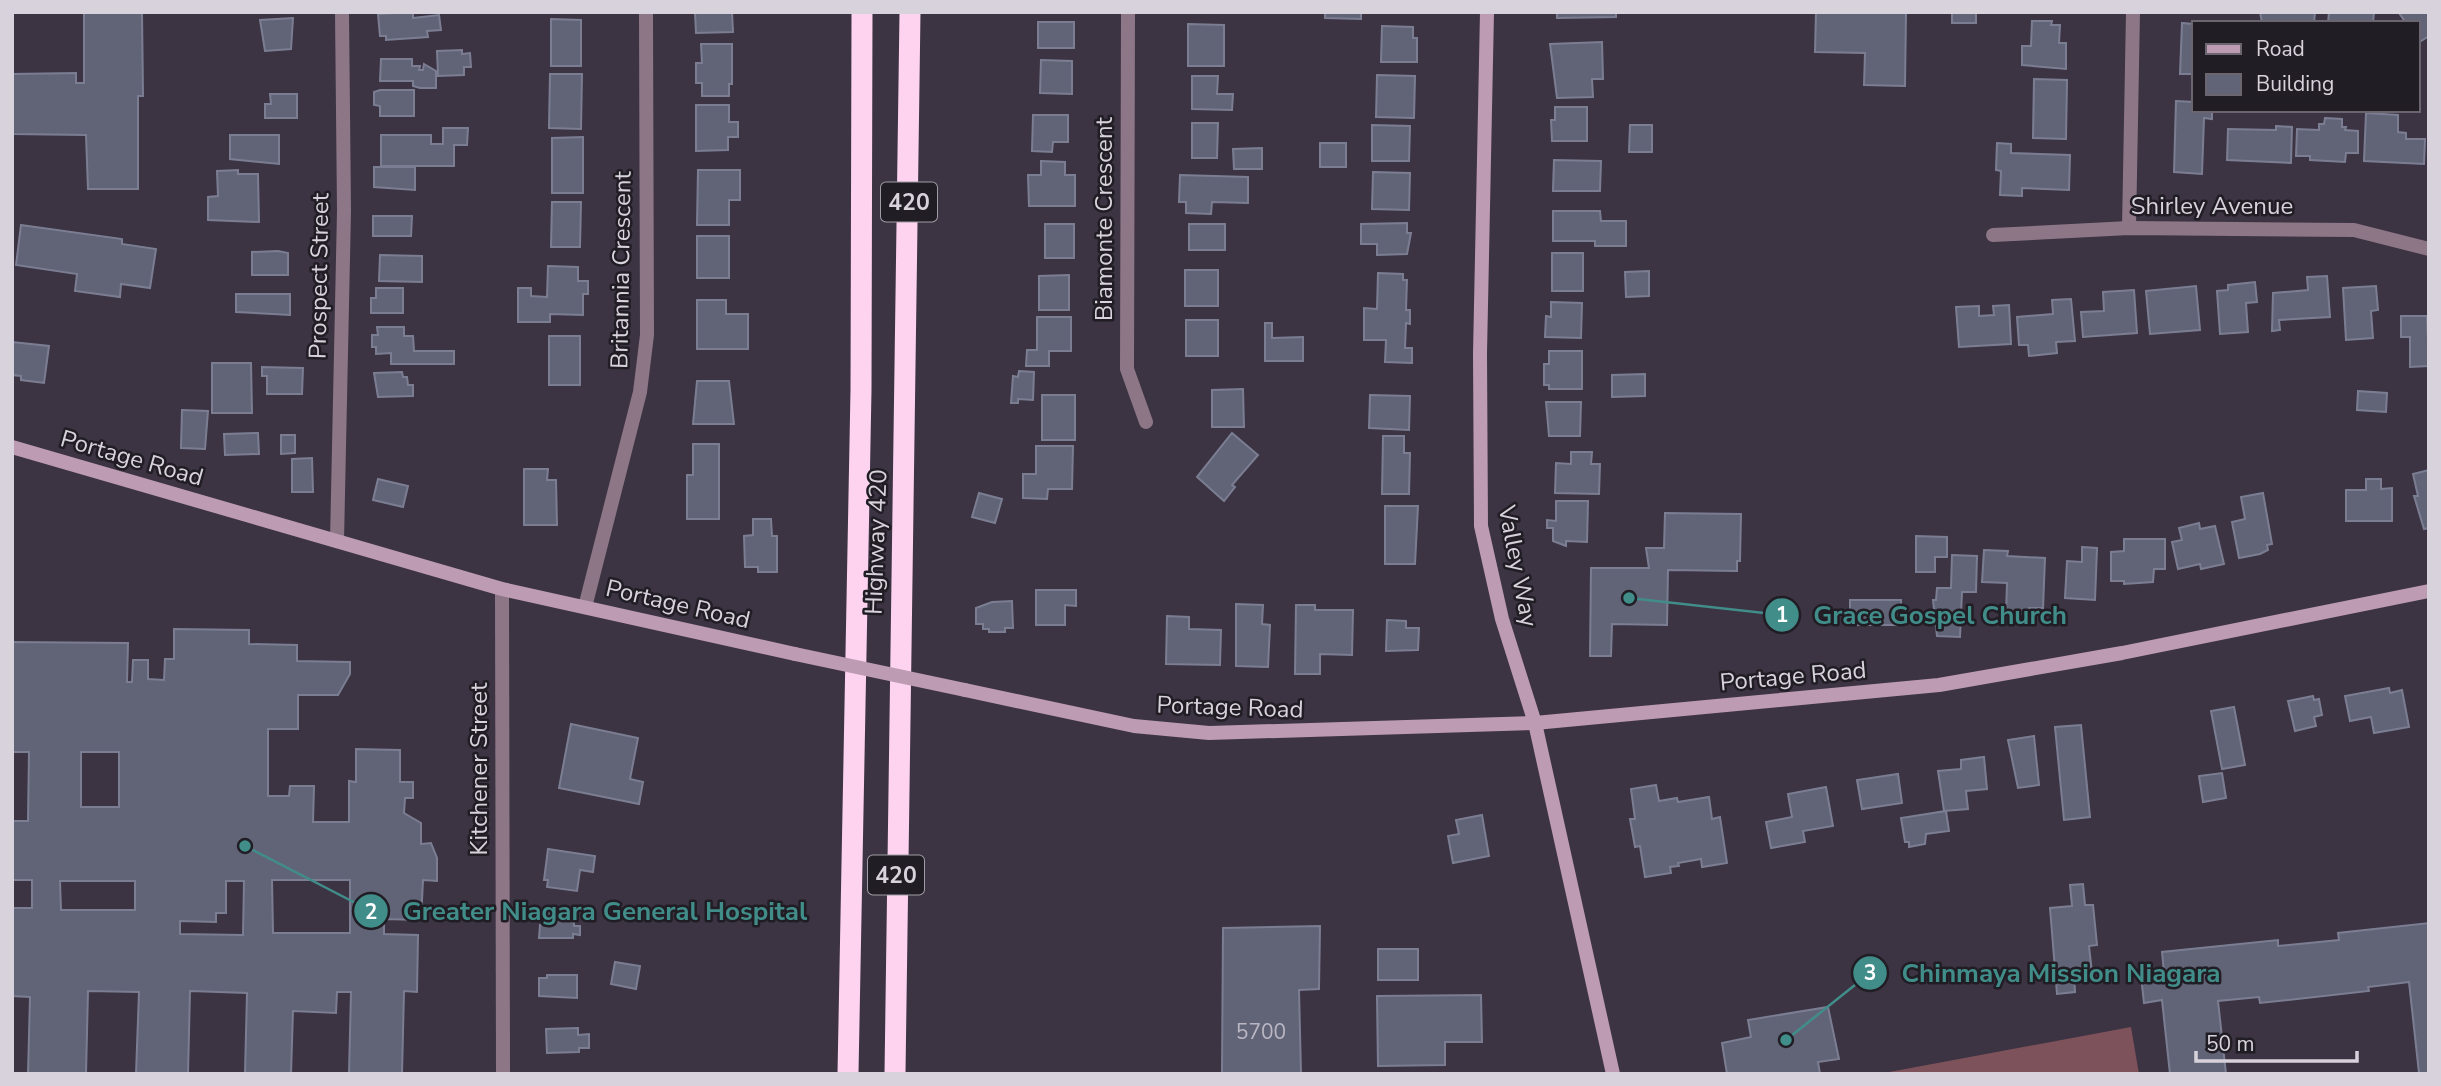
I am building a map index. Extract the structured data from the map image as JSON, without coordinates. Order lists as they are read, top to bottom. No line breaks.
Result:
{"streets":{"highway":["420","Highway 420"],"street":["Shirley Avenue","Biamonte Crescent","Britannia Crescent","Prospect Street","Portage Road","Valley Way","Kitchener Street"]},"crossings":[["Britannia Crescent","Portage Road"],["Prospect Street","Portage Road"],["Portage Road","Valley Way"],["Portage Road","Kitchener Street"]],"places":["Grace Gospel Church","Greater Niagara General Hospital","Chinmaya Mission Niagara"],"house_numbers":["5700"],"legend":["Road","Building"],"scale_bar":"50 m"}
